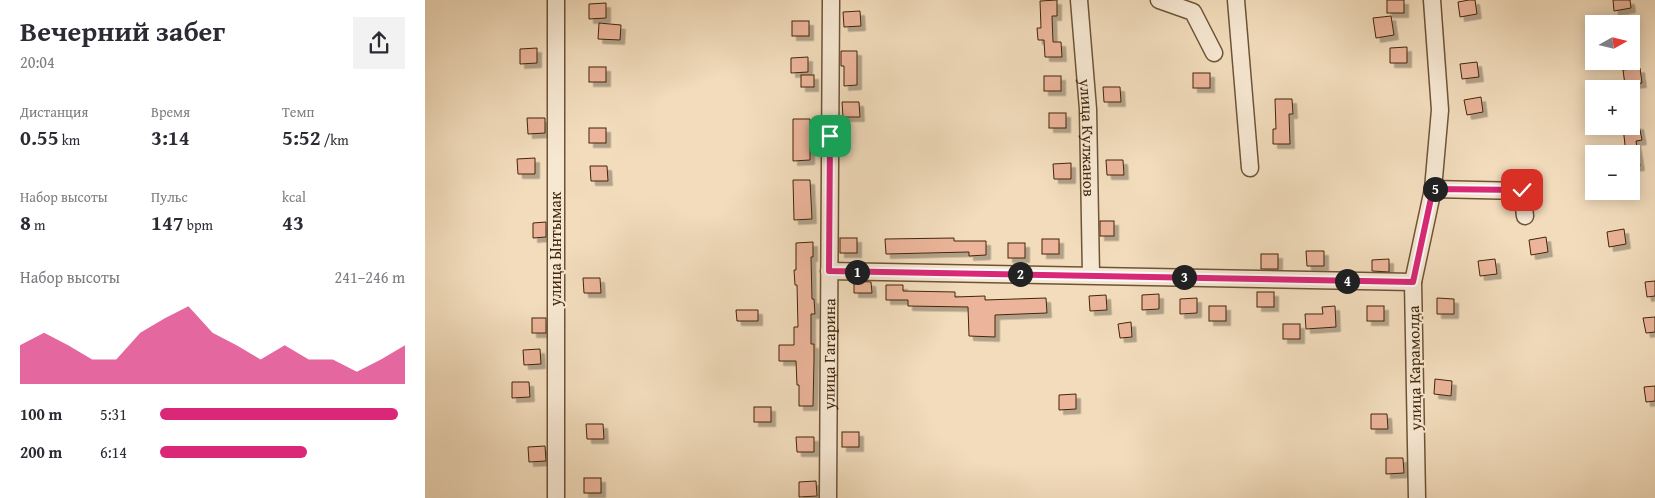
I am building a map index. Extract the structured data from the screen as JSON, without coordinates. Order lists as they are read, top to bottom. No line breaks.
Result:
{"streets":{"street":["улица Кулжанов","улица Ынтымак","улица Гагарина","улица Карамолда"]},"north":"right","page":{"heading":["Вечерний забег","20:04"],"map_buttons":["+","−"],"stats":[["Дистанция","0.55 km"],["Время","3:14"],["Темп","5:52 /km"],["Набор высоты","8 m"],["Пульс","147 bpm"],["kcal","43"]],"pins":["5","1","2","3","4"],"chart":["Набор высоты","241–246 m"],"list":[{"name":"100 m","note":"5:31"},{"name":"200 m","note":"6:14"}]}}
